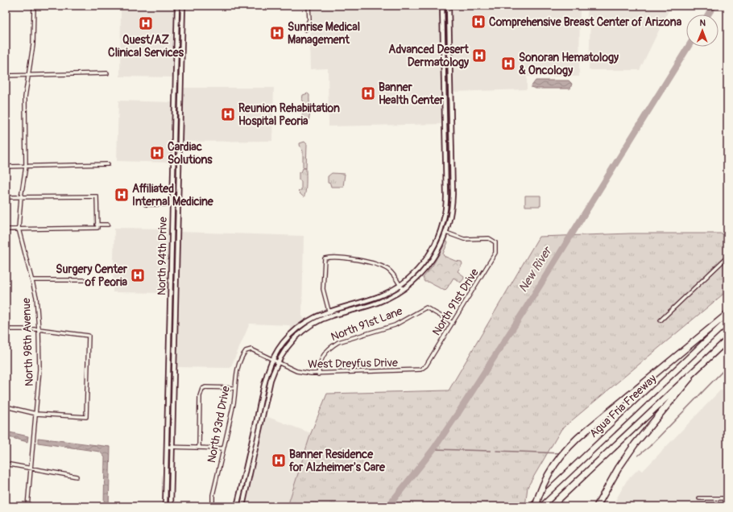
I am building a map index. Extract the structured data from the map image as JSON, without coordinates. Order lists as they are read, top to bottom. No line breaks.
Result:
{"streets":{"highway":["Agua Fria Freeway"],"street":["North 94th Drive","North 91st Drive","North 91st Lane","North 98th Avenue","West Dreyfus Drive","North 93rd Drive"]},"crossings":[["North 91st Drive","North 91st Lane"],["North 91st Drive","West Dreyfus Drive"],["North 91st Lane","West Dreyfus Drive"],["West Dreyfus Drive","North 93rd Drive"]],"water":["New River"],"places":{"hospital":["Comprehensive Breast Center of Arizona","Quest/AZ Clinical Services","Sunrise Medical Management","Advanced Desert Dermatology","Sonoran Hematology & Oncology","Banner Health Center","Reunion Rehabiitation Hospital Peoria","Cardiac Solutions","Affiliated Internal Medicine","Surgery Center of Peoria","Banner Residence for Alzheimer's Care"]},"north":"top"}
